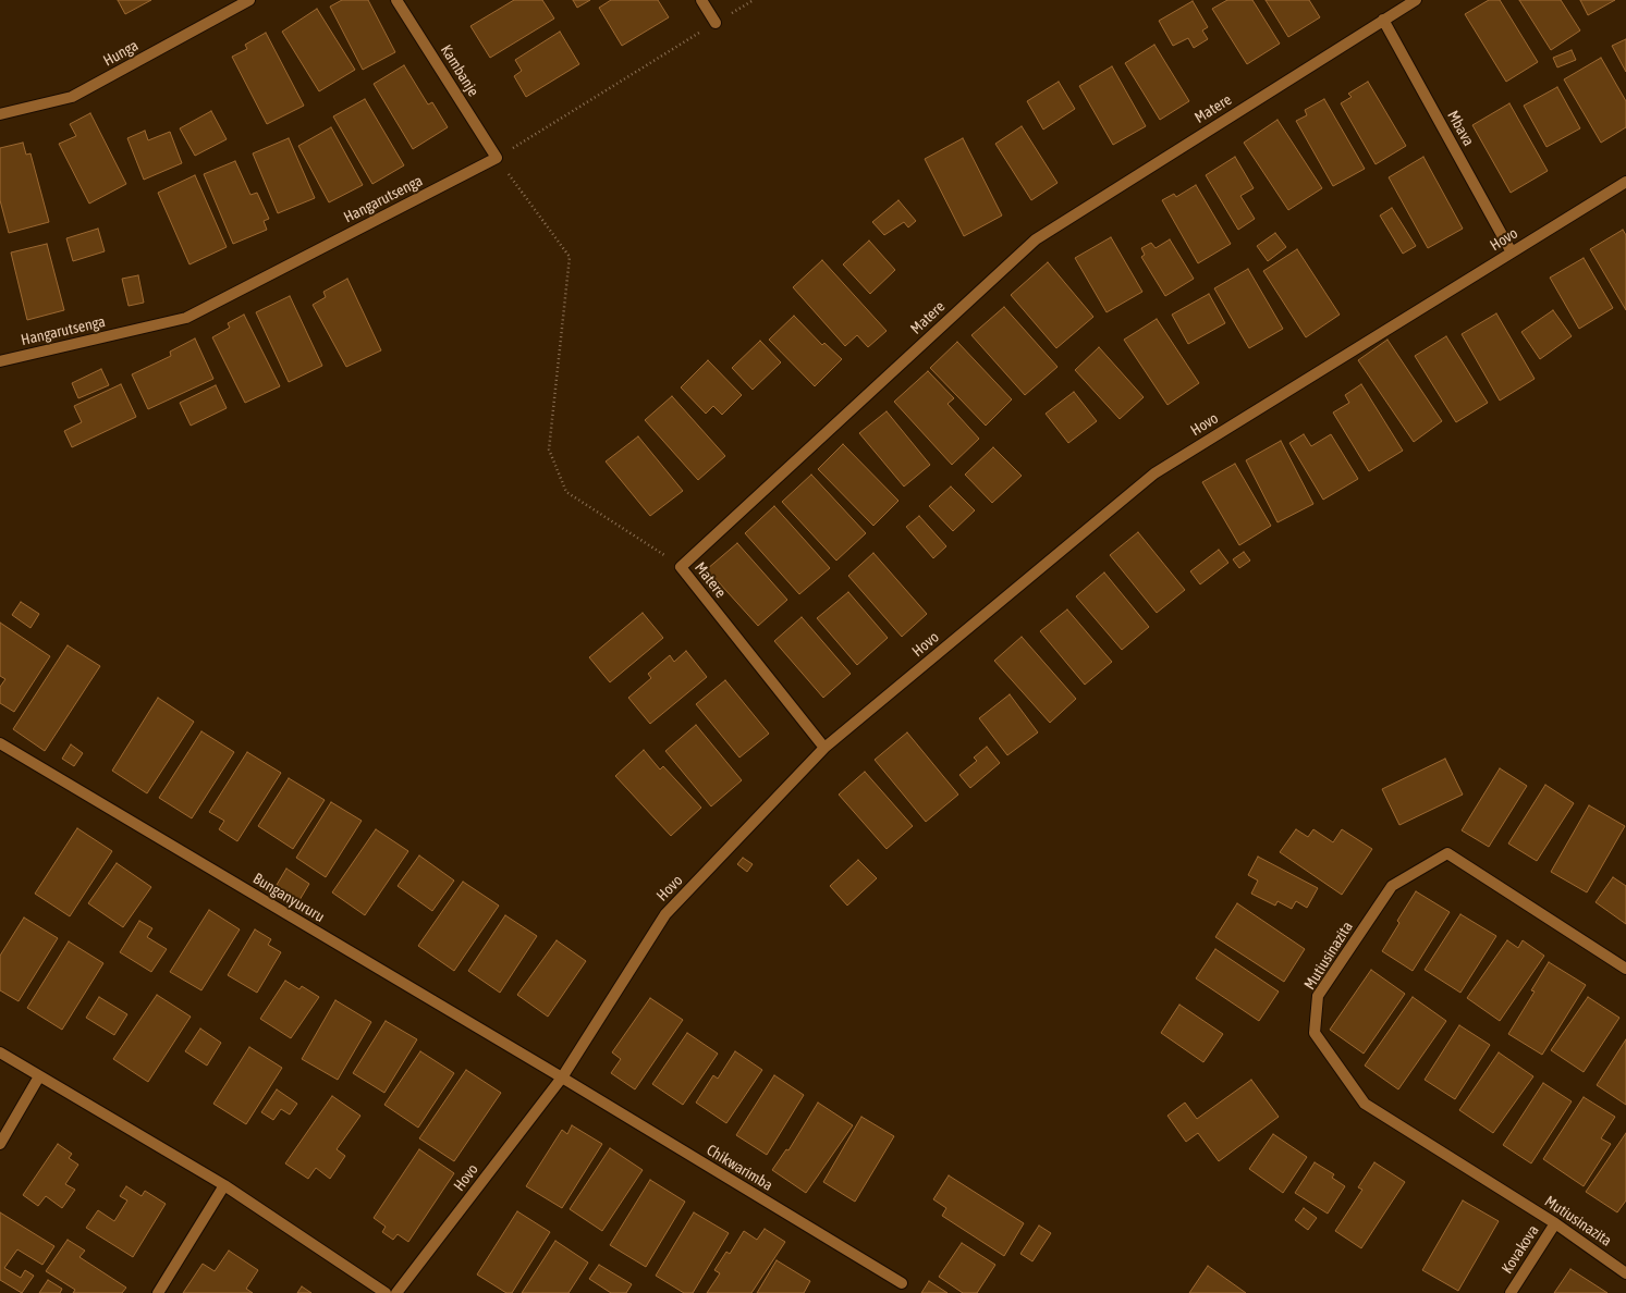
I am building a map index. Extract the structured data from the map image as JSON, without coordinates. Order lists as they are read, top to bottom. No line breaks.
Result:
{"streets":{"street":["Hunga","Kambanje","Matere","Mbava","Hangarutsenga","Hovo","Bunganyururu","Mutiusinazita","Chikwarimba","Kovakova"]},"crossings":[["Kambanje","Hangarutsenga"],["Matere","Mbava"],["Matere","Hovo"],["Mbava","Hovo"],["Hovo","Bunganyururu"],["Hovo","Chikwarimba"],["Bunganyururu","Chikwarimba"],["Mutiusinazita","Kovakova"]]}
